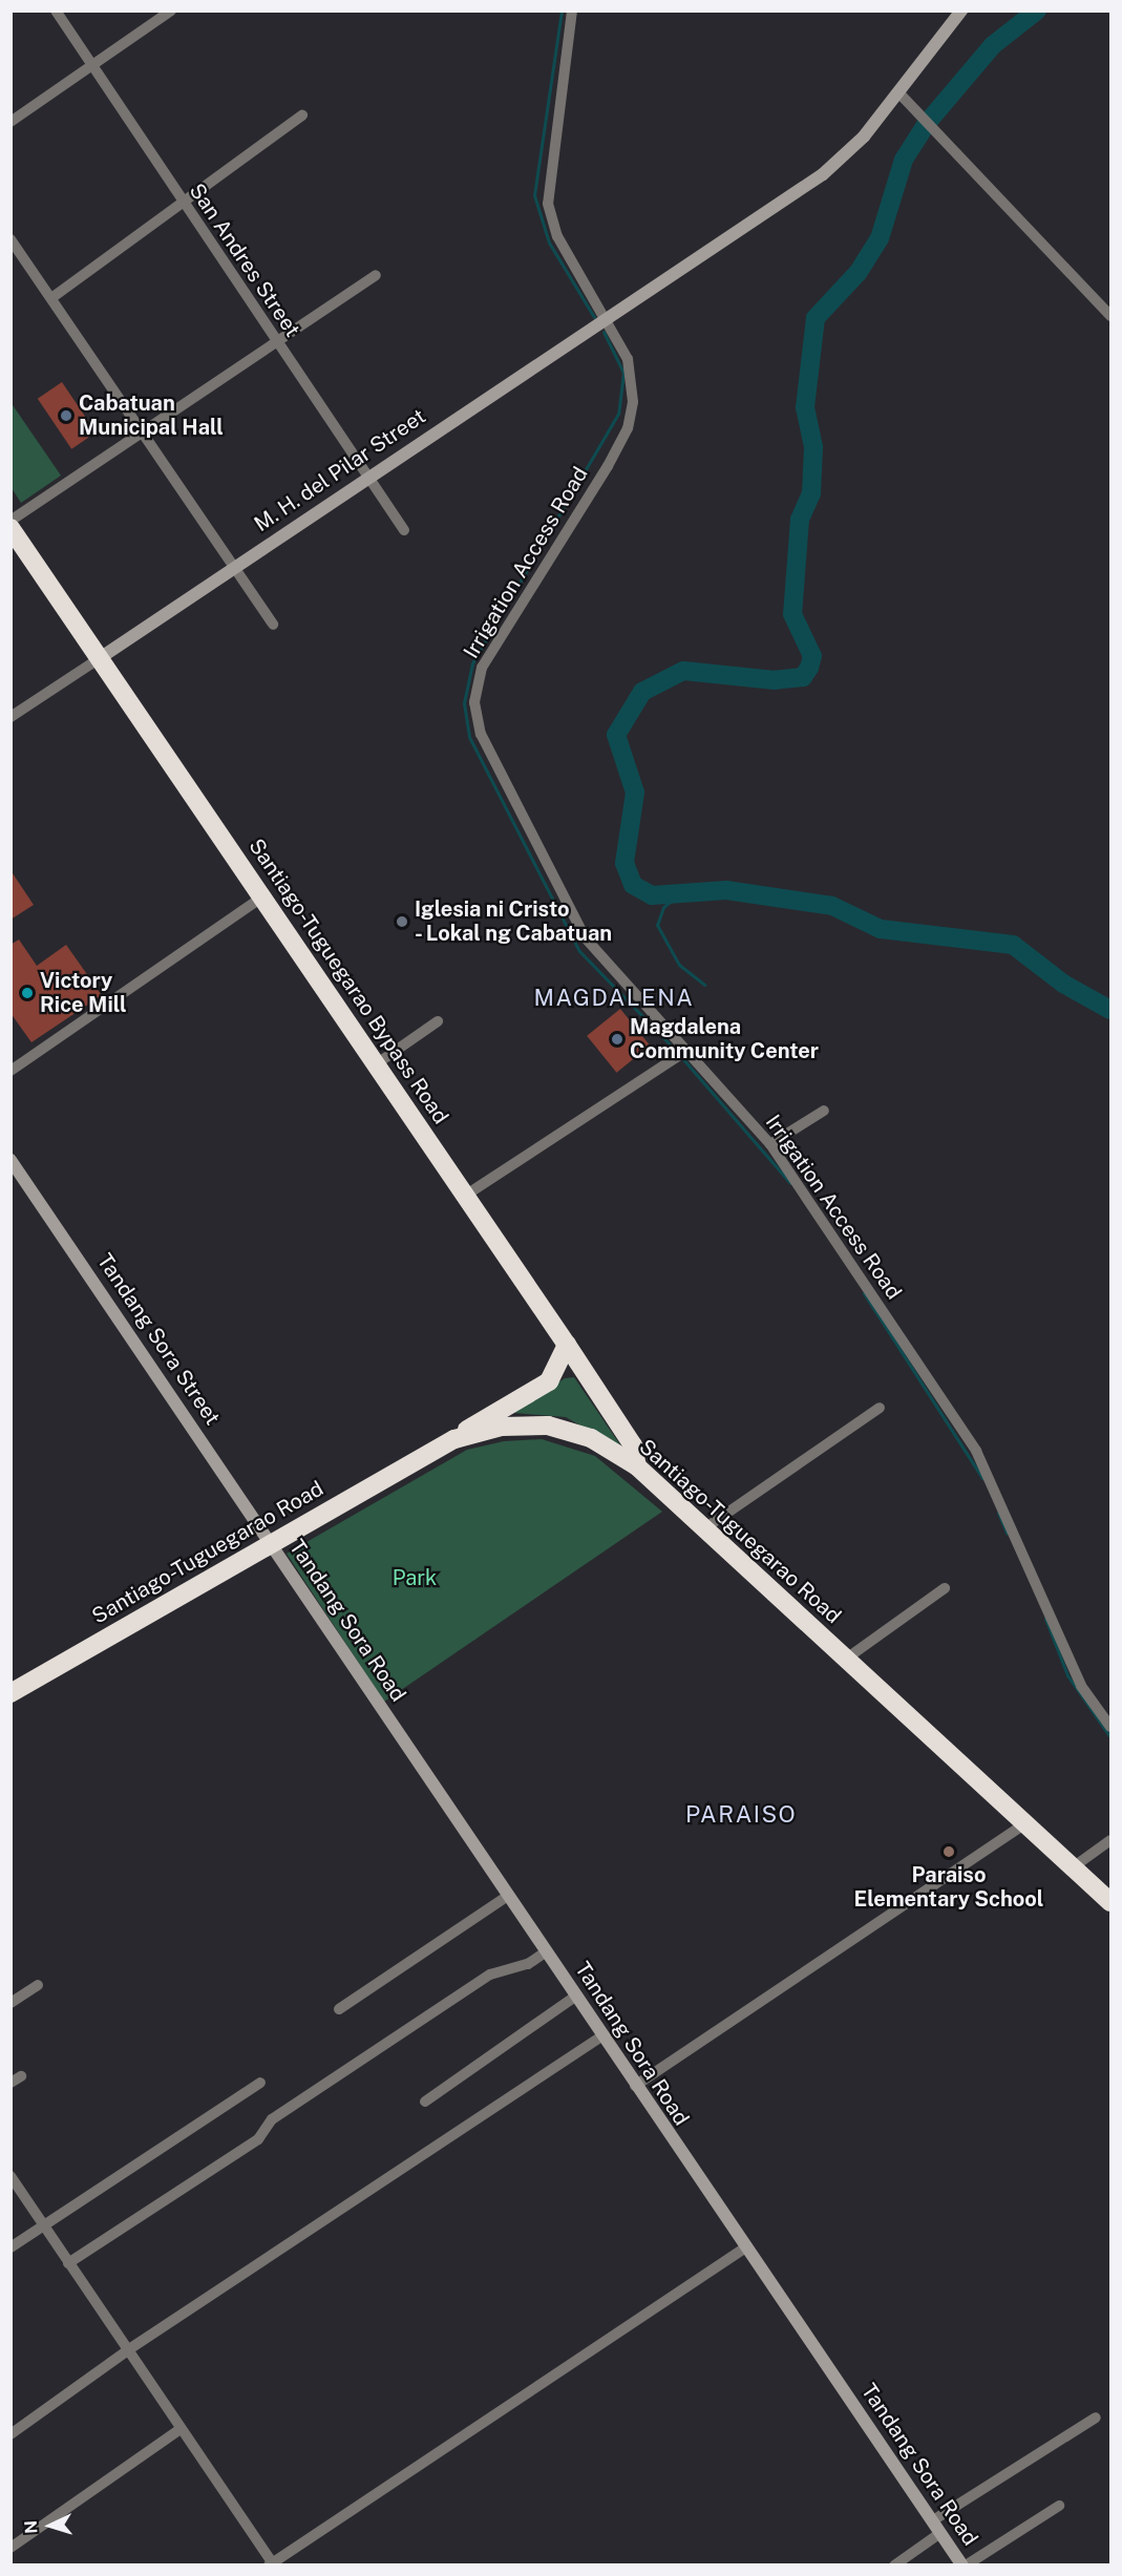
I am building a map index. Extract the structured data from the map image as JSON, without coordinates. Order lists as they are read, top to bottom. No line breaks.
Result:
{"streets":{"highway":["Santiago-Tuguegarao Bypass Road","Santiago-Tuguegarao Road"],"street":["San Andres Street","M. H. del Pilar Street","Irrigation Access Road","Tandang Sora Street","Tandang Sora Road"]},"crossings":[["San Andres Street","M. H. del Pilar Street"],["M. H. del Pilar Street","Irrigation Access Road"],["M. H. del Pilar Street","Santiago-Tuguegarao Bypass Road"],["Santiago-Tuguegarao Bypass Road","Santiago-Tuguegarao Road"],["Tandang Sora Street","Santiago-Tuguegarao Road"],["Tandang Sora Street","Tandang Sora Road"],["Santiago-Tuguegarao Road","Tandang Sora Road"]],"districts":["MAGDALENA","PARAISO"],"parks":["Park"],"places":["Cabatuan Municipal Hall","Iglesia ni Cristo - Lokal ng Cabatuan","Victory Rice Mill","Magdalena Community Center","Paraiso Elementary School"],"north":"left"}
